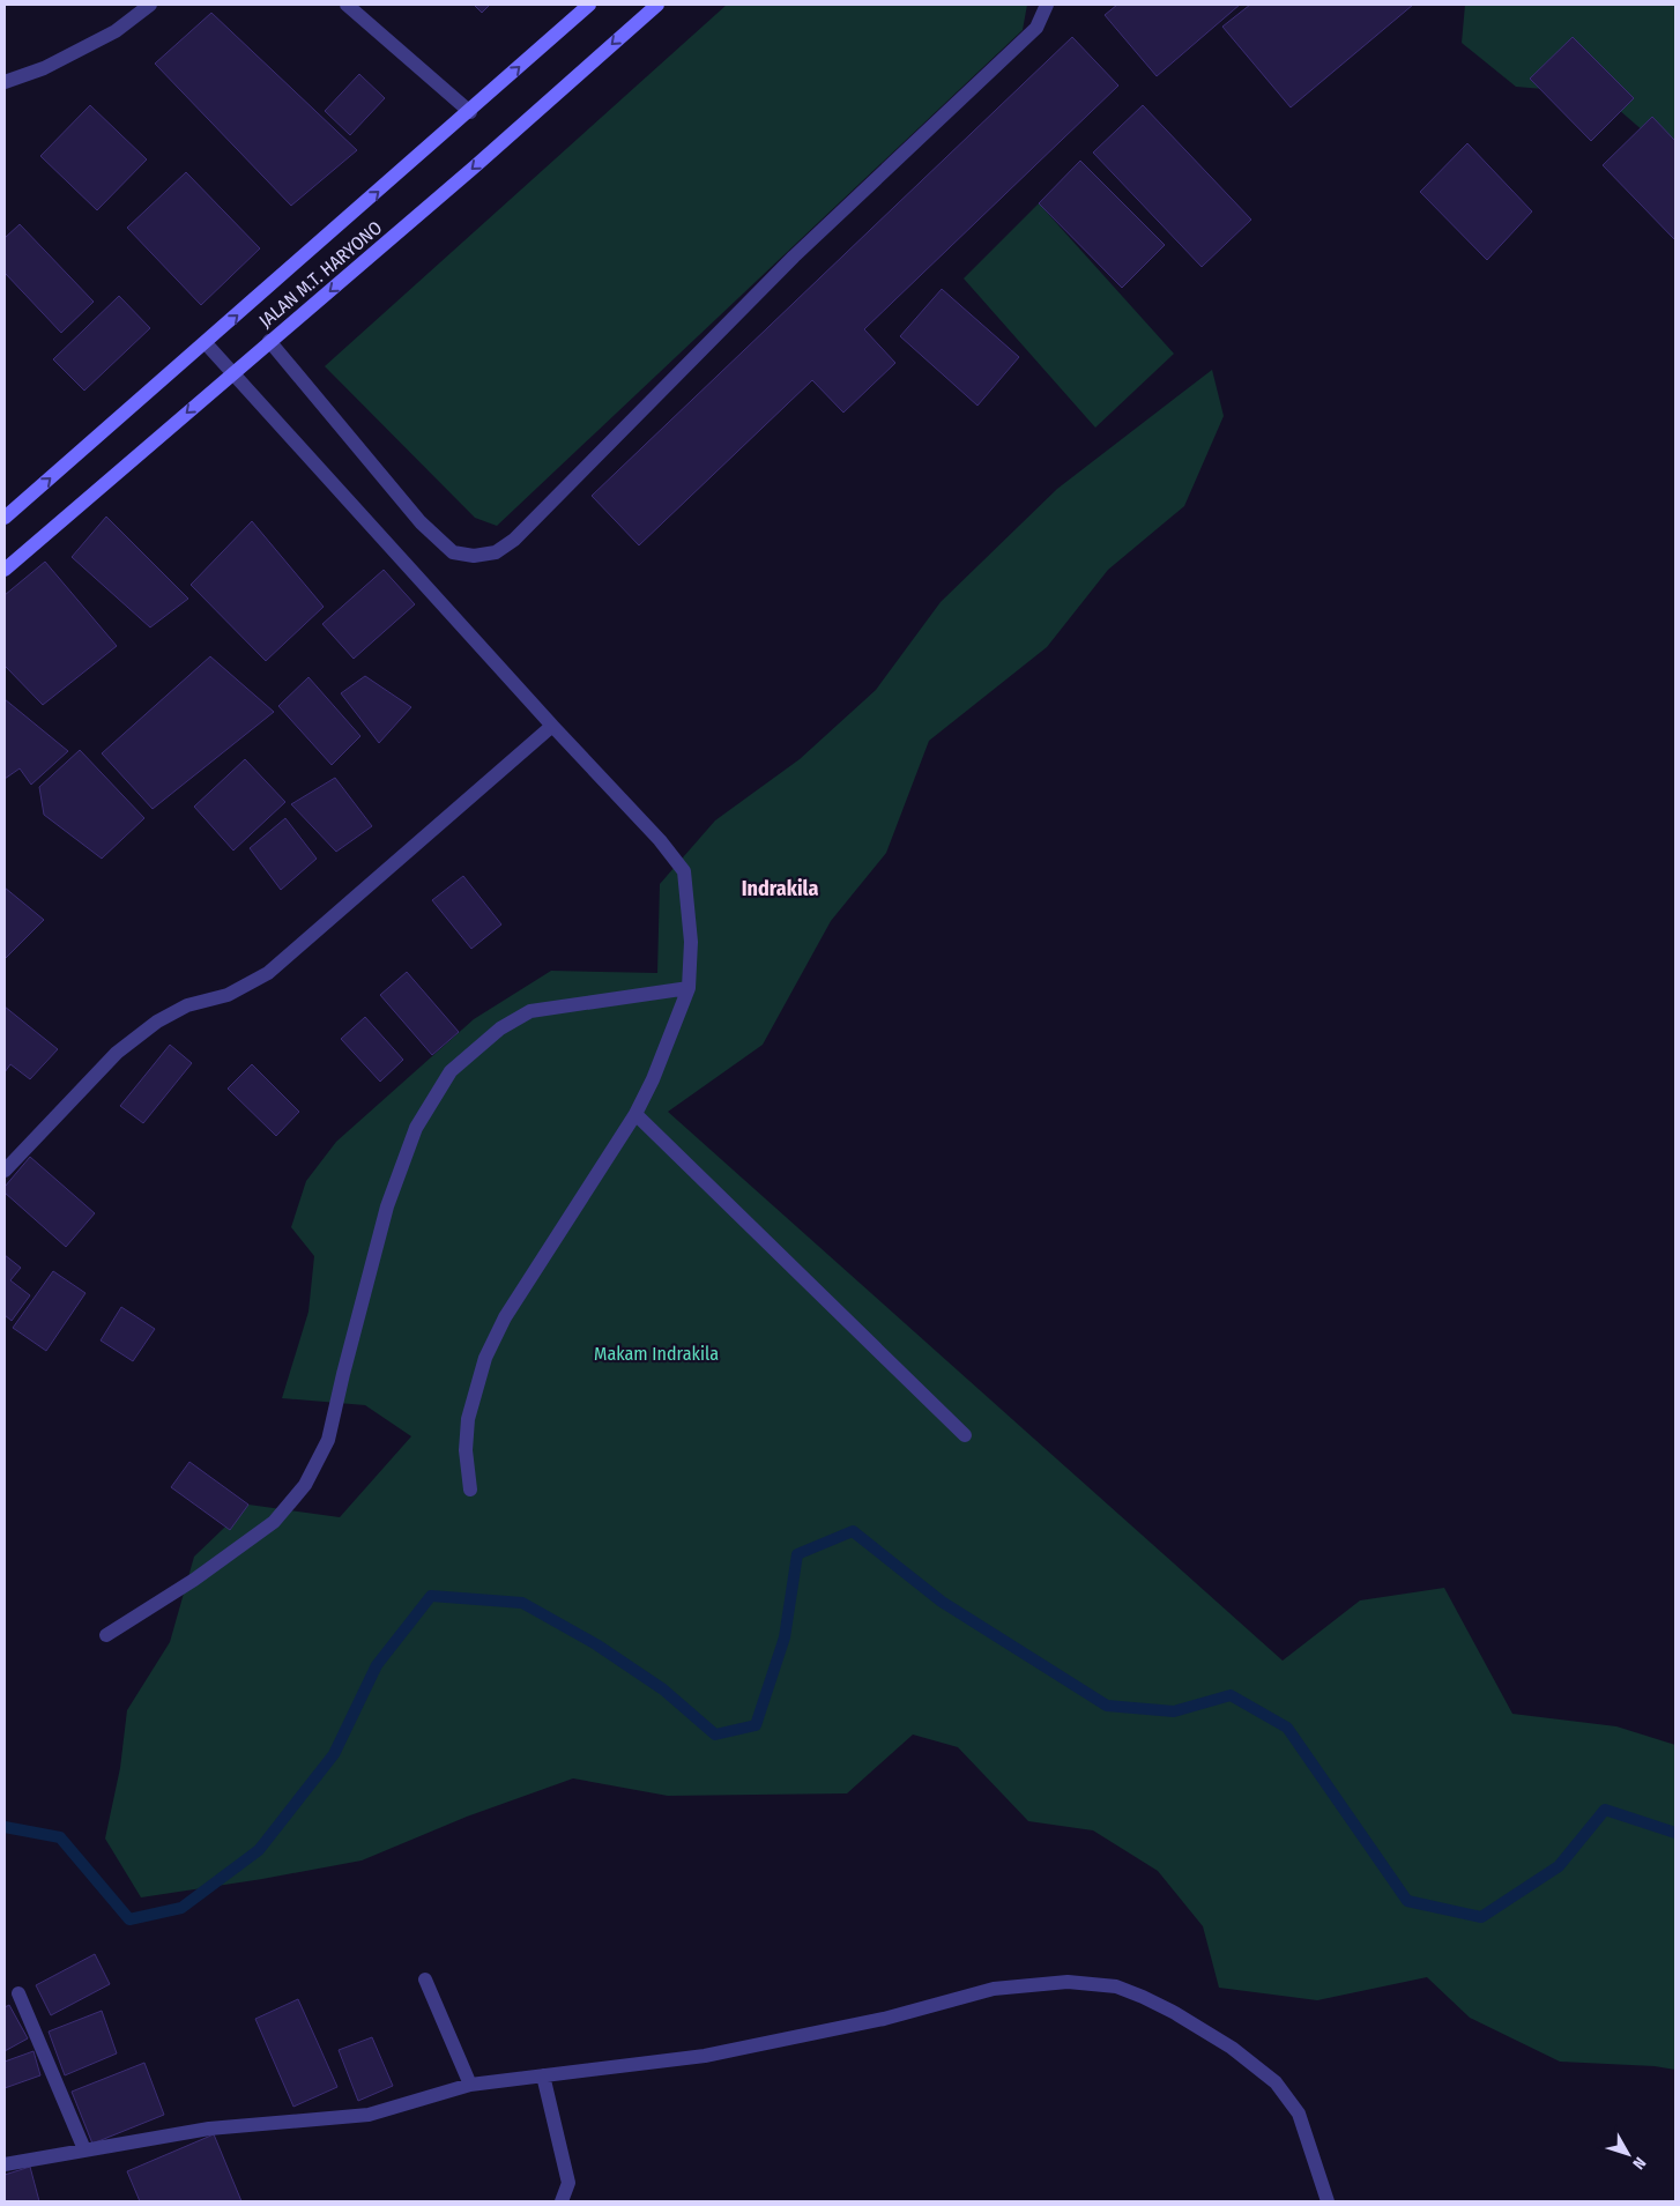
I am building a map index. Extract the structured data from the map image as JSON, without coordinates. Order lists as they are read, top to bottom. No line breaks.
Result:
{"streets":{"main road":["JALAN M.T. HARYONO"]},"districts":["Indrakila"],"parks":["Makam Indrakila"],"north":"bottom right"}
